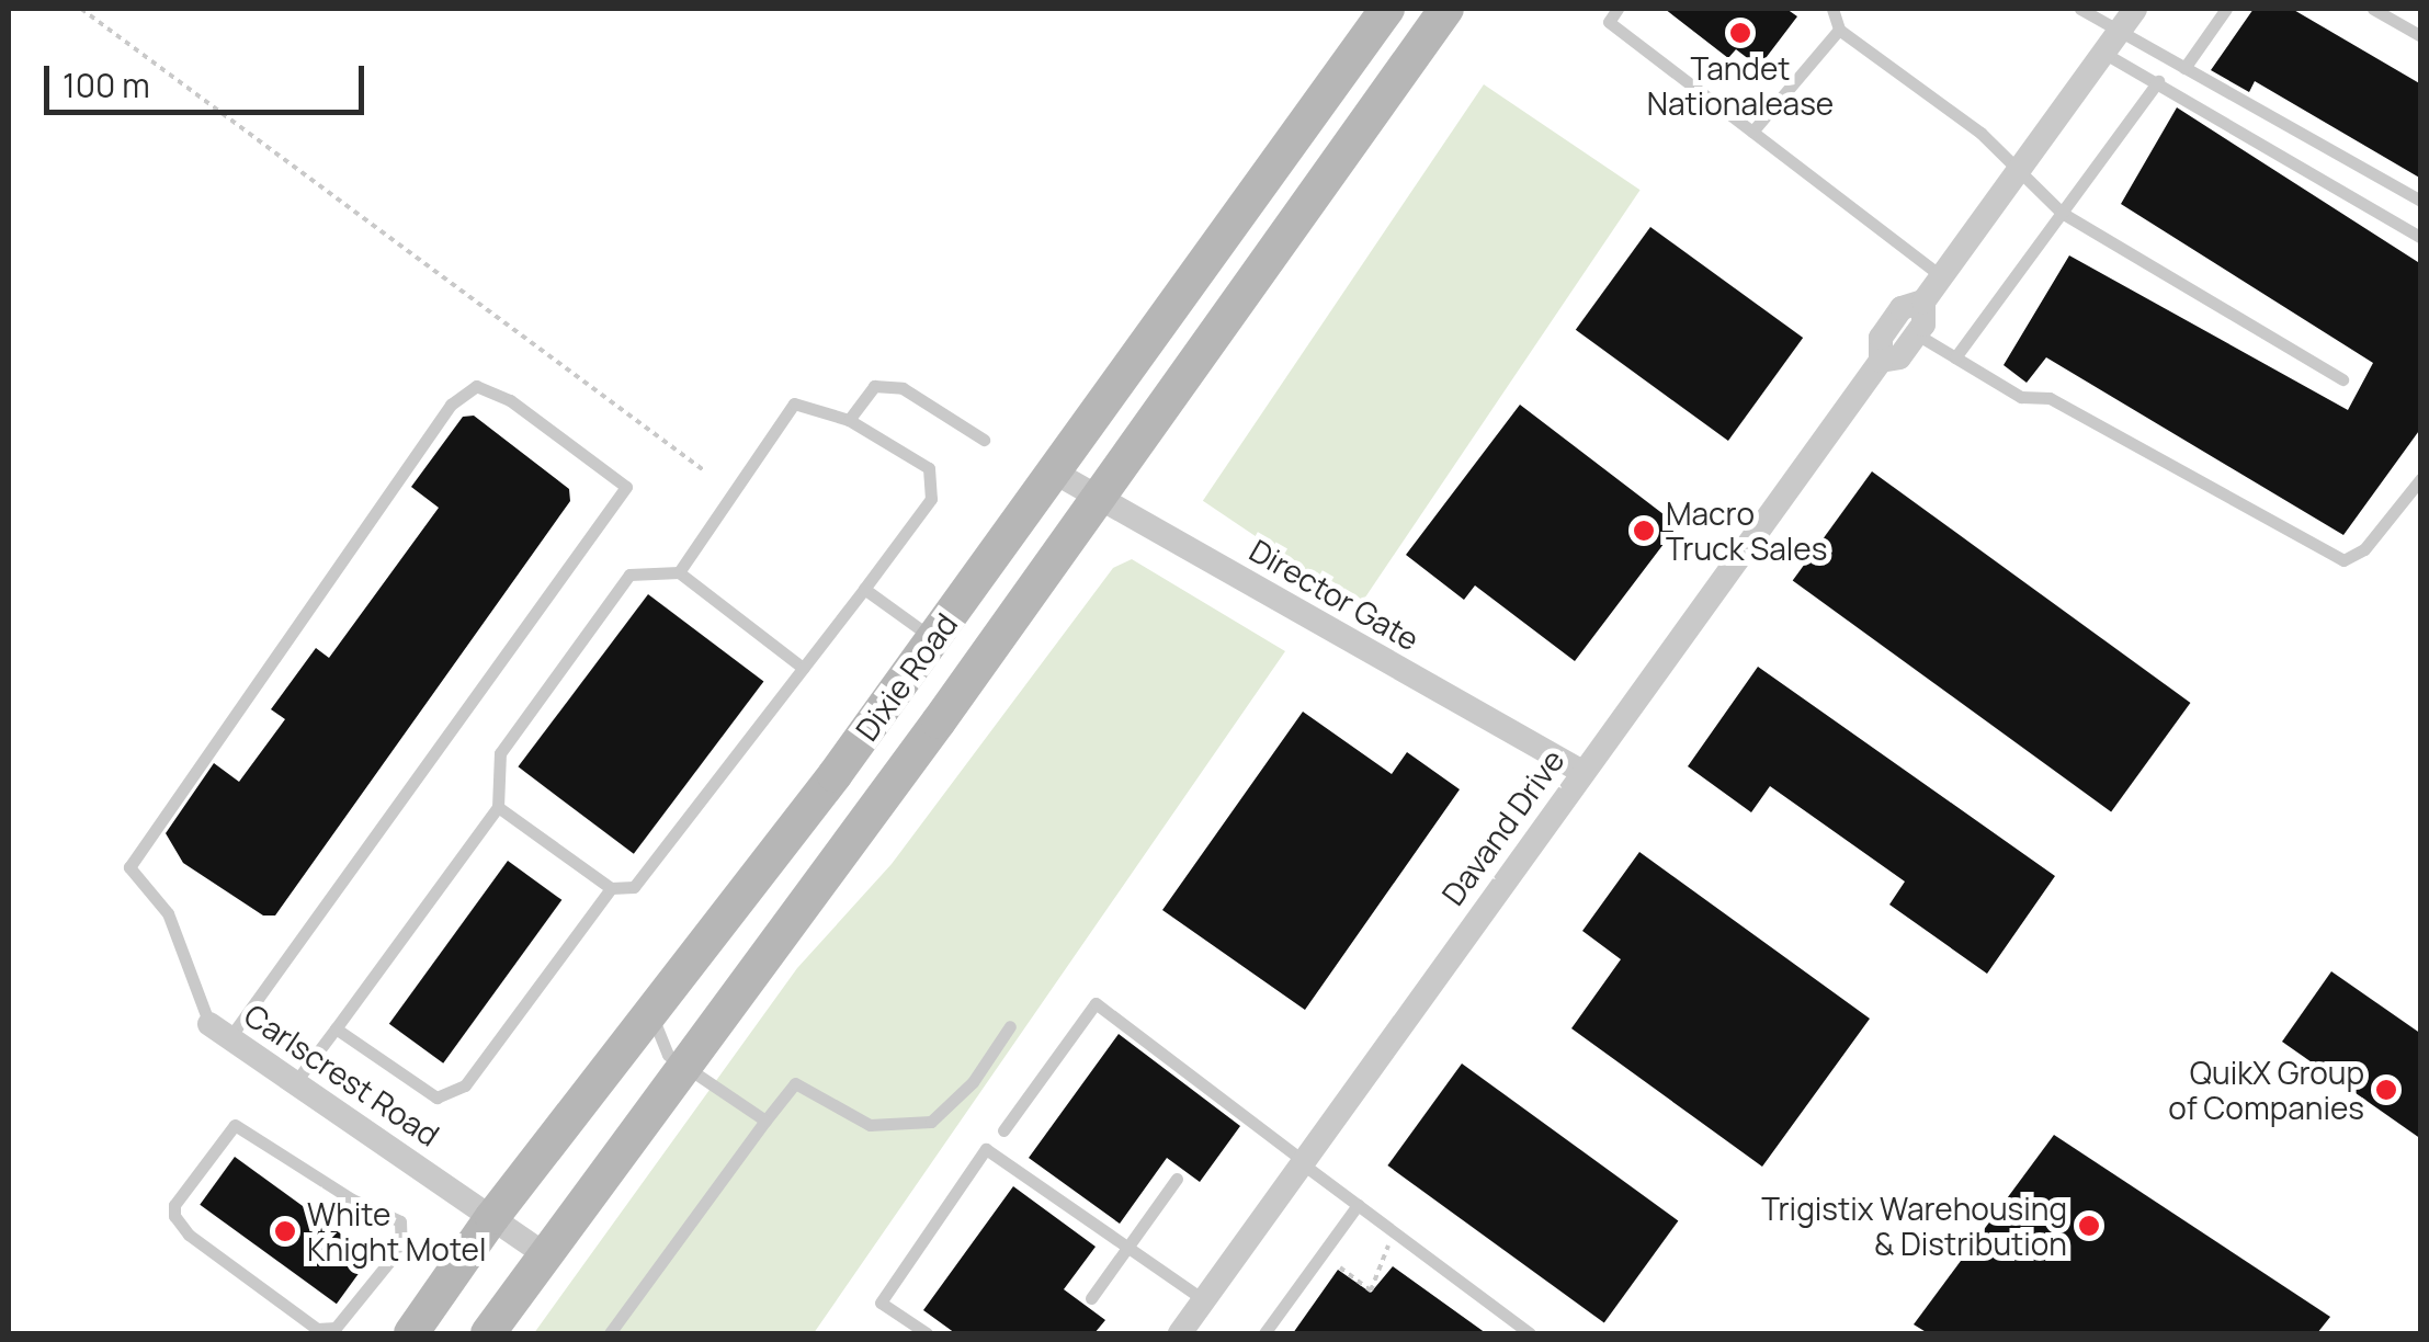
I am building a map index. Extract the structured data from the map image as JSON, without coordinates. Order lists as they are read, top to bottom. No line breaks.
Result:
{"streets":{"main road":["Dixie Road"],"street":["Director Gate","Davand Drive","Carlscrest Road"]},"crossings":[["Director Gate","Dixie Road"],["Director Gate","Davand Drive"],["Dixie Road","Carlscrest Road"]],"places":["Tandet Nationalease","Macro Truck Sales","QuikX Group of Companies","Trigistix Warehousing & Distribution","White Knight Motel"],"scale_bar":"100 m"}
